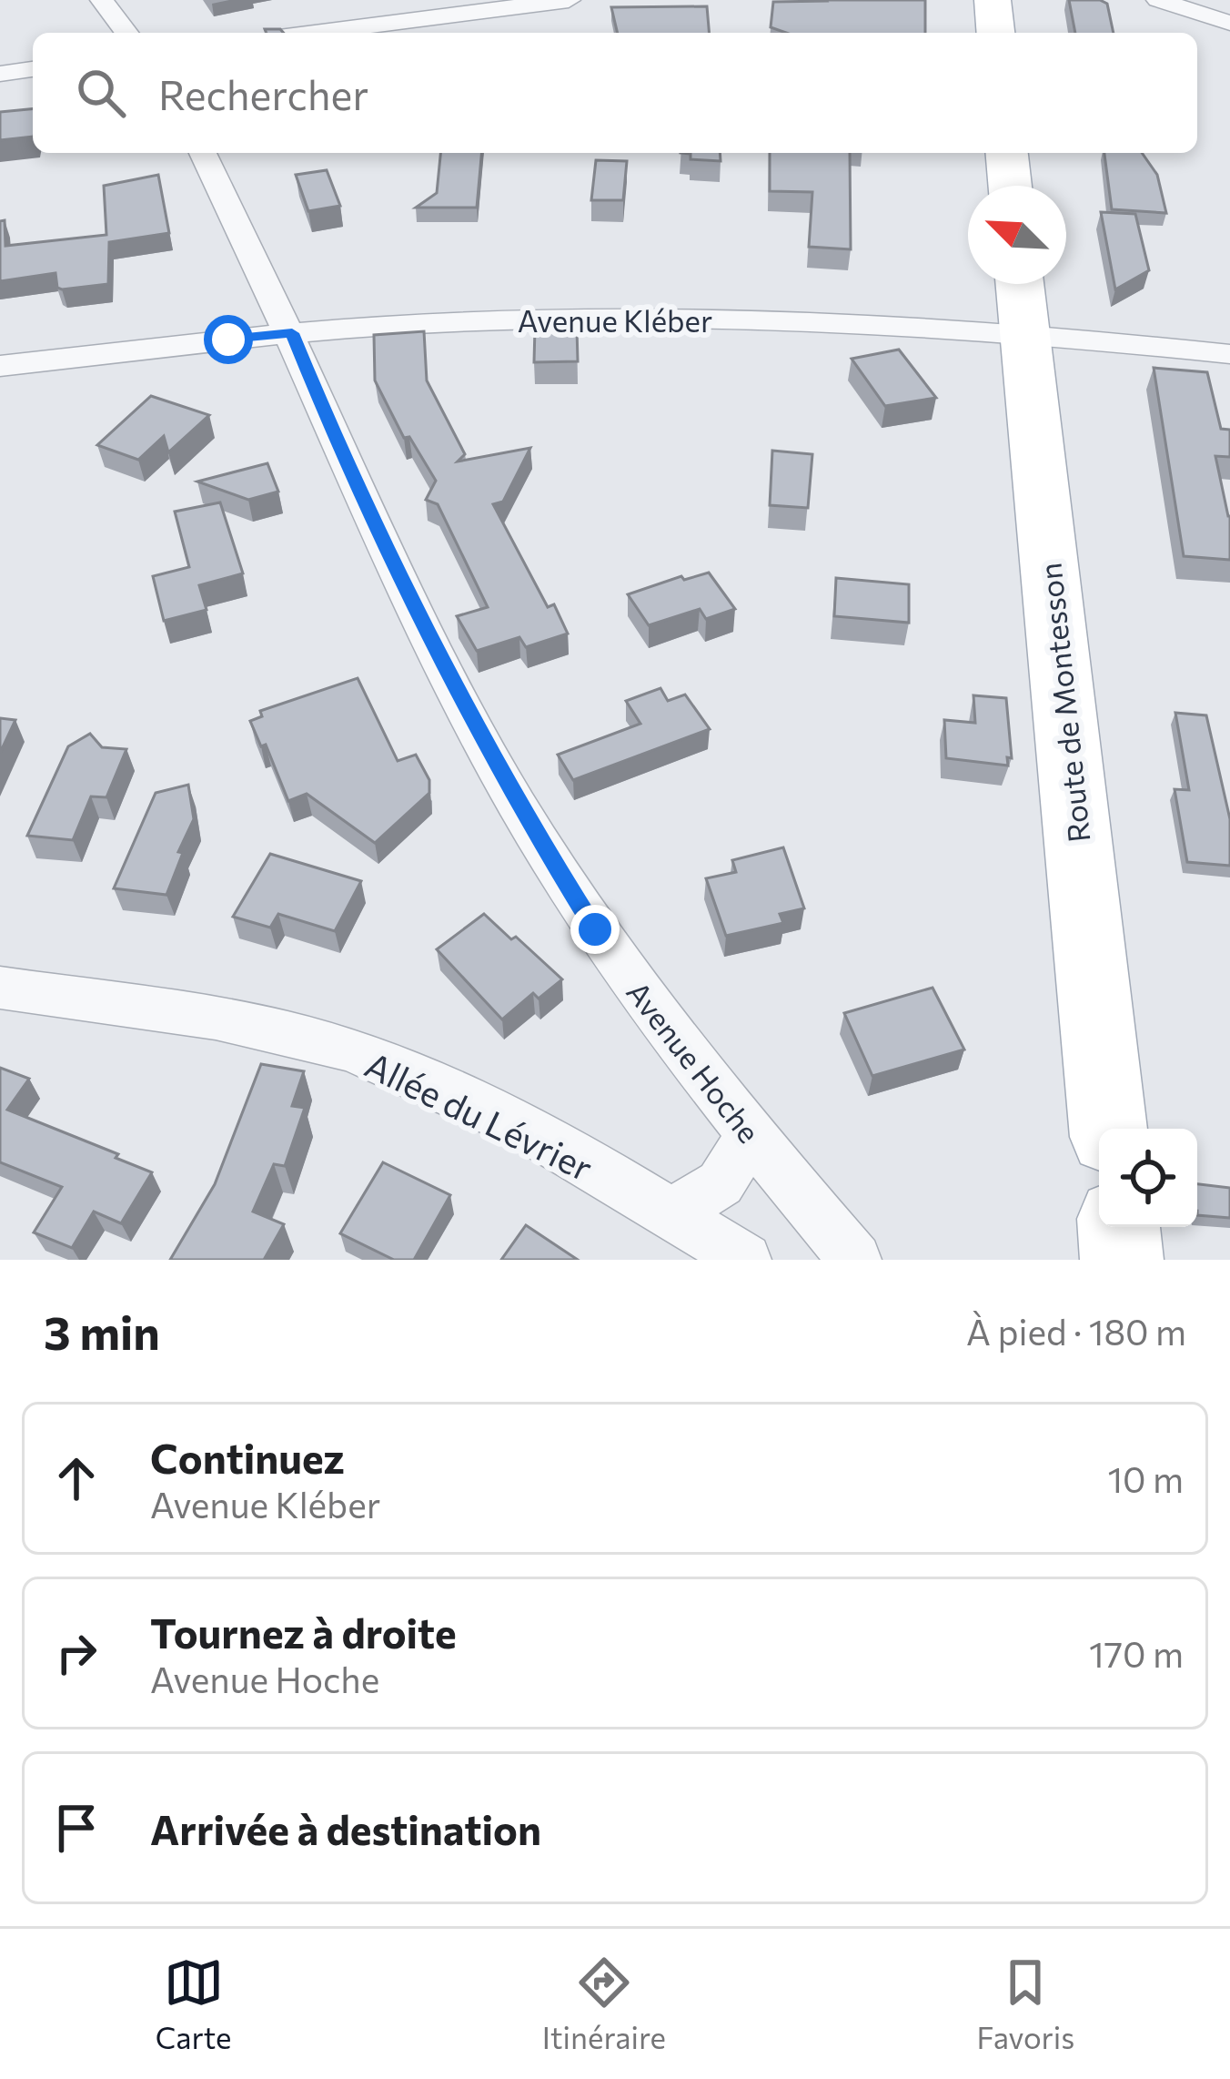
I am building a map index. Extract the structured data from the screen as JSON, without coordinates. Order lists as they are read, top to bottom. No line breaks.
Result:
{"streets":{"main road":["Route de Montesson"],"street":["Avenue Kléber","Avenue Hoche","Allée du Lévrier"]},"crossings":[["Avenue Kléber","Route de Montesson"],["Avenue Kléber","Avenue Hoche"]],"north":"top left","page":{"search":"Rechercher","heading":["3 min","À pied · 180 m"],"list":[["Continuez","Avenue Kléber","10 m"],["Tournez à droite","Avenue Hoche","170 m"],"Arrivée à destination"],"nav":["Carte","Itinéraire","Favoris"]}}
